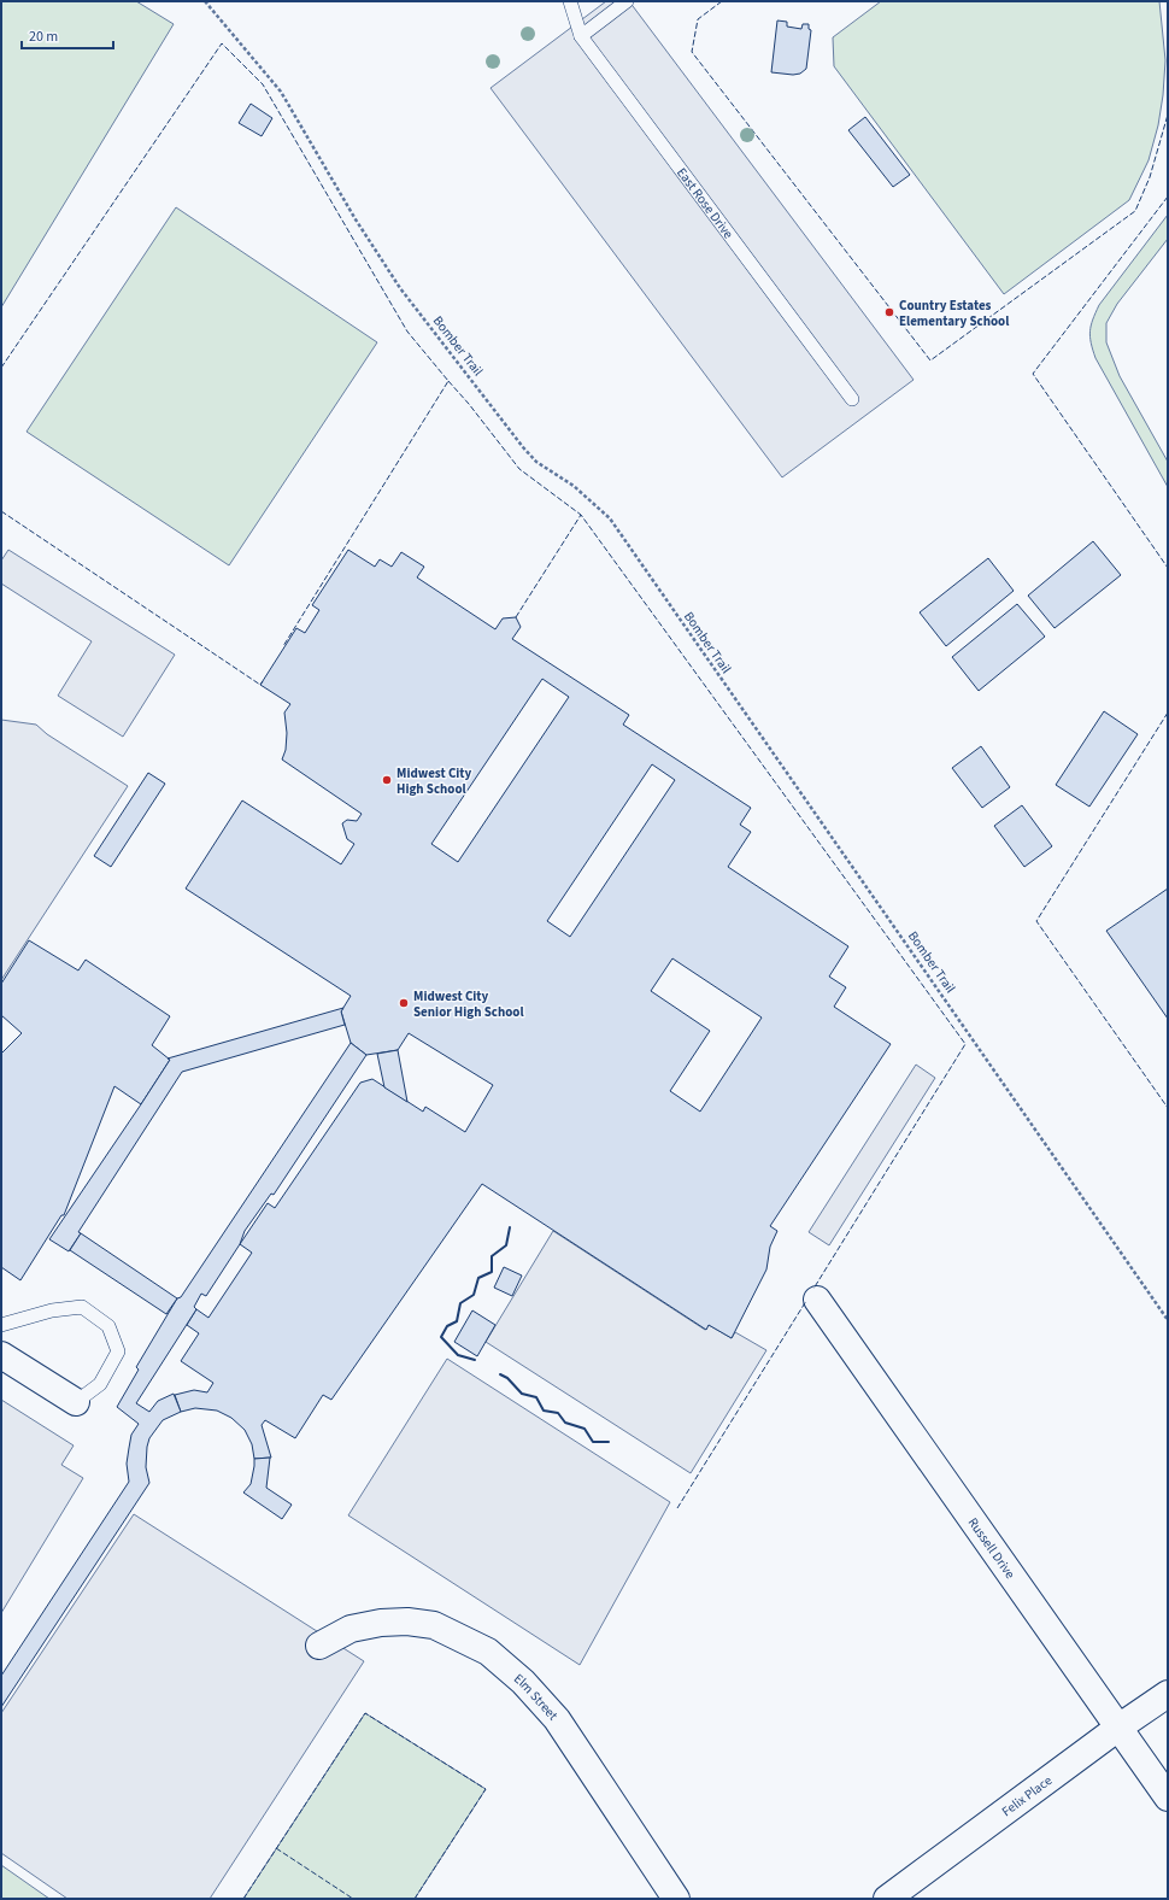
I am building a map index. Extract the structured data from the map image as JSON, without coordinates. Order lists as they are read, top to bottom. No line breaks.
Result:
{"streets":{"street":["Russell Drive","Elm Street","Felix Place"],"lane":["East Rose Drive"],"path":["Bomber Trail"]},"crossings":[["Russell Drive","Felix Place"]],"places":["Country Estates Elementary School","Midwest City High School","Midwest City Senior High School"],"scale_bar":"20 m"}
